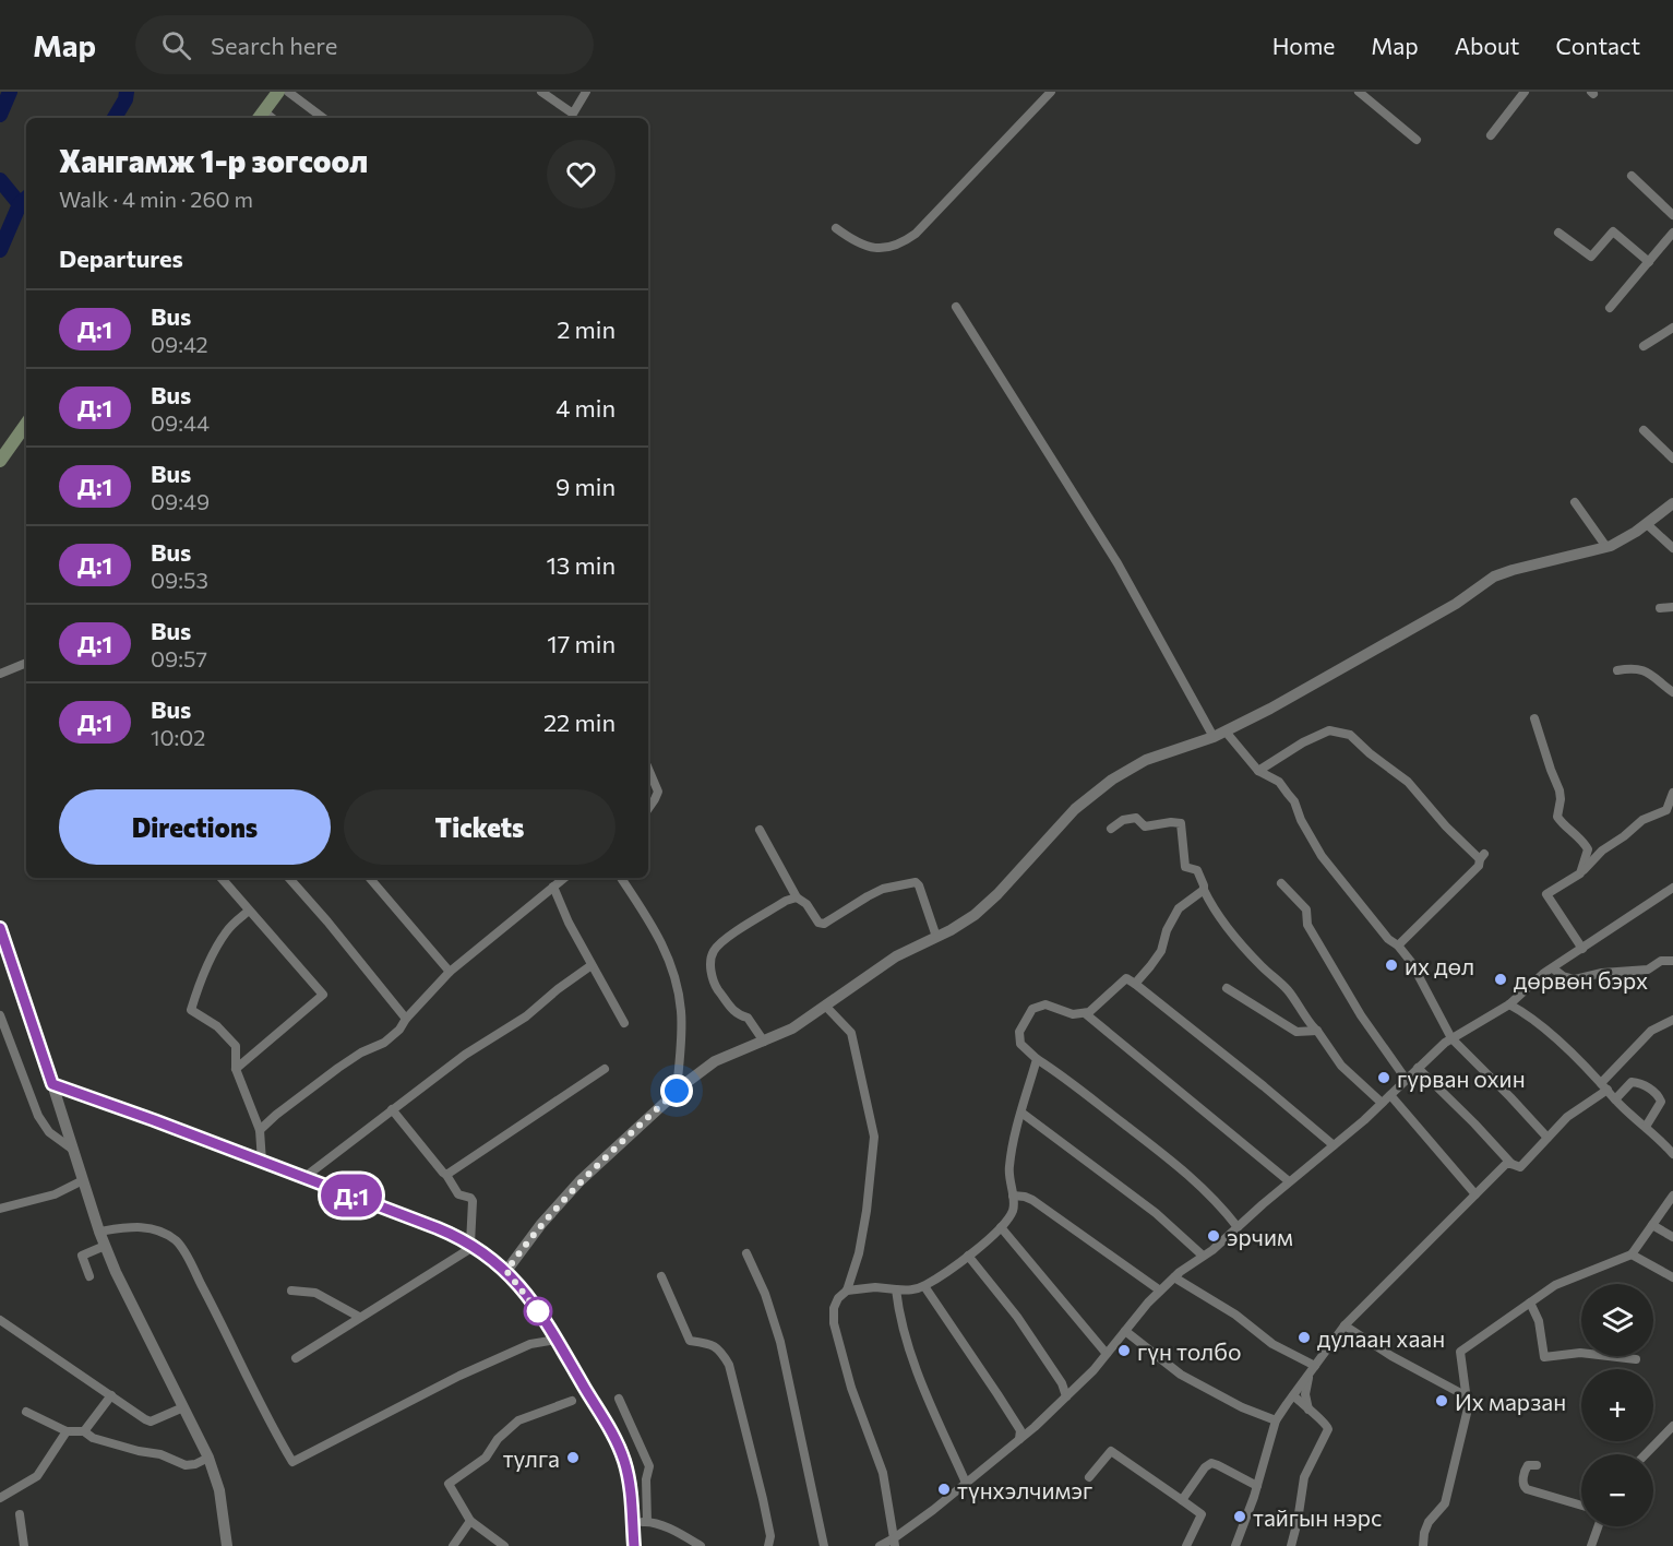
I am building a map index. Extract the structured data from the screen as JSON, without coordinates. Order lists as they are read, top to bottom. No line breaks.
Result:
{"places":["их дөл","дөрвөн бэрх","гурван охин","эрчим","дулаан хаан","гүн толбо","Их марзан","тулга","түнхэлчимэг","тайгын нэрс"],"lines":["bus line Д:1"],"page":{"header":"Map","search":"Search here","nav":["Home","Map","About","Contact"],"on_map":"Д:1","heading":[["Хангамж 1-р зогсоол","Walk · 4 min · 260 m"],"Departures"],"list":[{"mark":"Д:1","name":"Bus","note":"09:42","value":"2 min"},{"mark":"Д:1","name":"Bus","note":"09:44","value":"4 min"},{"mark":"Д:1","name":"Bus","note":"09:49","value":"9 min"},{"mark":"Д:1","name":"Bus","note":"09:53","value":"13 min"},{"mark":"Д:1","name":"Bus","note":"09:57","value":"17 min"},{"mark":"Д:1","name":"Bus","note":"10:02","value":"22 min"}],"buttons":["Directions","Tickets"],"map_buttons":["+","−"]}}
